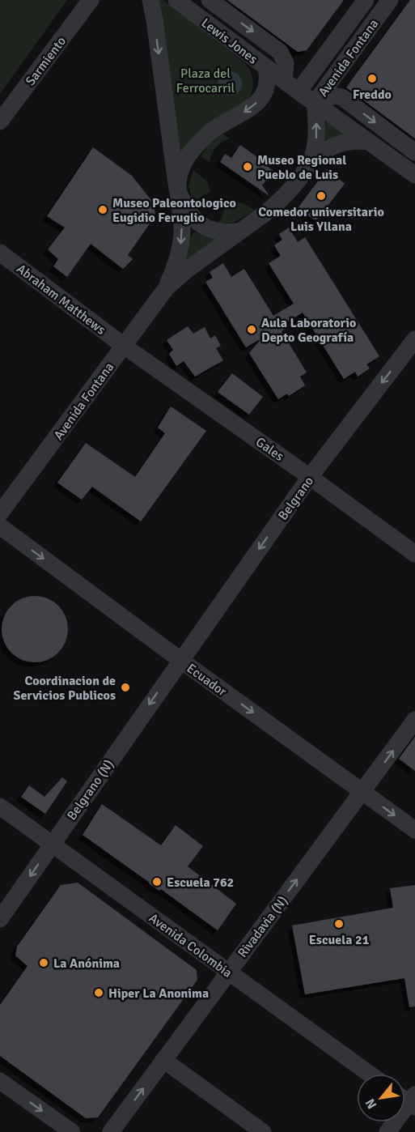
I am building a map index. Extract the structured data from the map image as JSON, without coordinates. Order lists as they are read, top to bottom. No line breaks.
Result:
{"streets":{"street":["Lewis Jones","Avenida Fontana","Sarmiento","Abraham Matthews","Gales","Belgrano","Ecuador","Belgrano (N)","Rivadavia (N)","Avenida Colombia"]},"crossings":[["Lewis Jones","Avenida Fontana"],["Avenida Fontana","Abraham Matthews"],["Avenida Fontana","Gales"],["Abraham Matthews","Gales"],["Gales","Belgrano"],["Belgrano","Ecuador"],["Belgrano","Belgrano (N)"],["Ecuador","Belgrano (N)"],["Ecuador","Rivadavia (N)"],["Belgrano (N)","Avenida Colombia"],["Rivadavia (N)","Avenida Colombia"]],"one_way":["Belgrano","Ecuador","Belgrano (N)","Rivadavia (N)"],"parks":["Plaza del Ferrocarril"],"places":["Freddo","Museo Regional Pueblo de Luis","Comedor universitario Luis Yllana","Museo Paleontologico Eugidio Feruglio","Aula Laboratorio Depto Geografía","Coordinacion de Servicios Publicos","Escuela 762","Escuela 21","La Anónima","Hiper La Anonima"],"north":"bottom left"}
